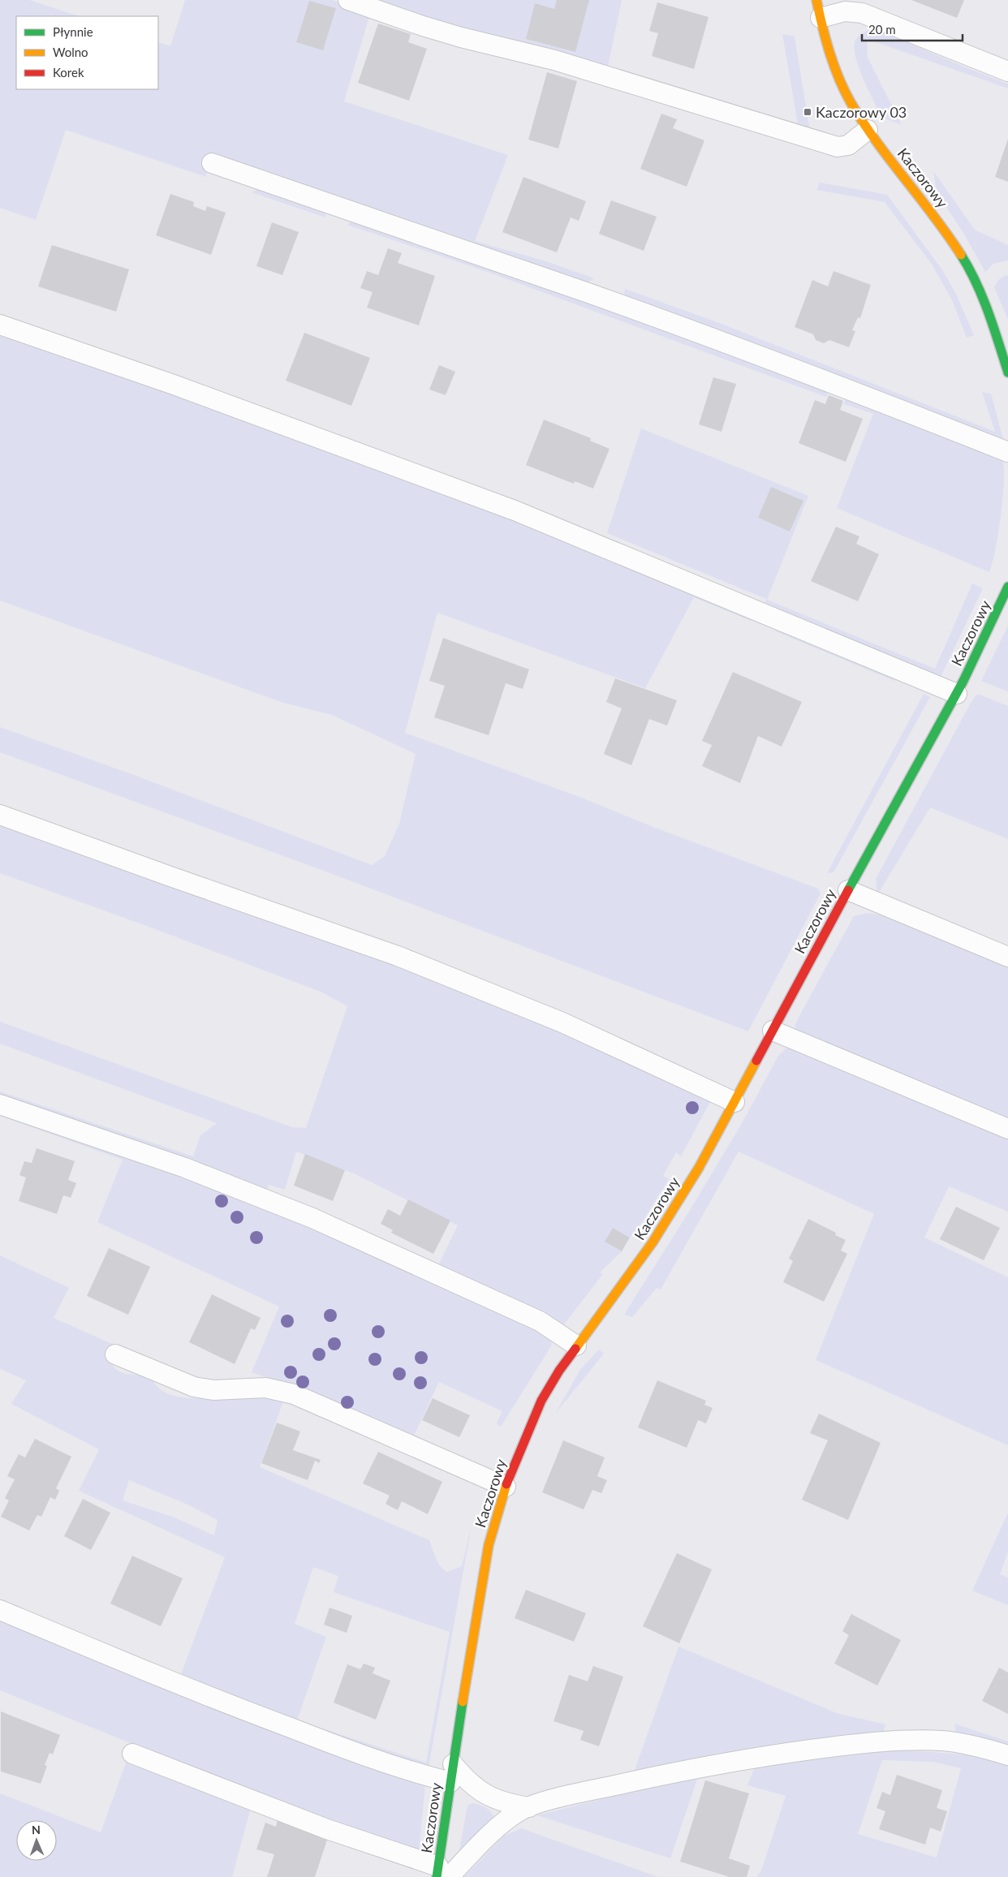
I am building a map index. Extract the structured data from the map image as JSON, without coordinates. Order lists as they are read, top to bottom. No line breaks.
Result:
{"streets":{"street":["Kaczorowy"]},"places":{"transit":["Kaczorowy 03"]},"legend":["Płynnie","Wolno","Korek"],"scale_bar":"20 m","north":"top"}
